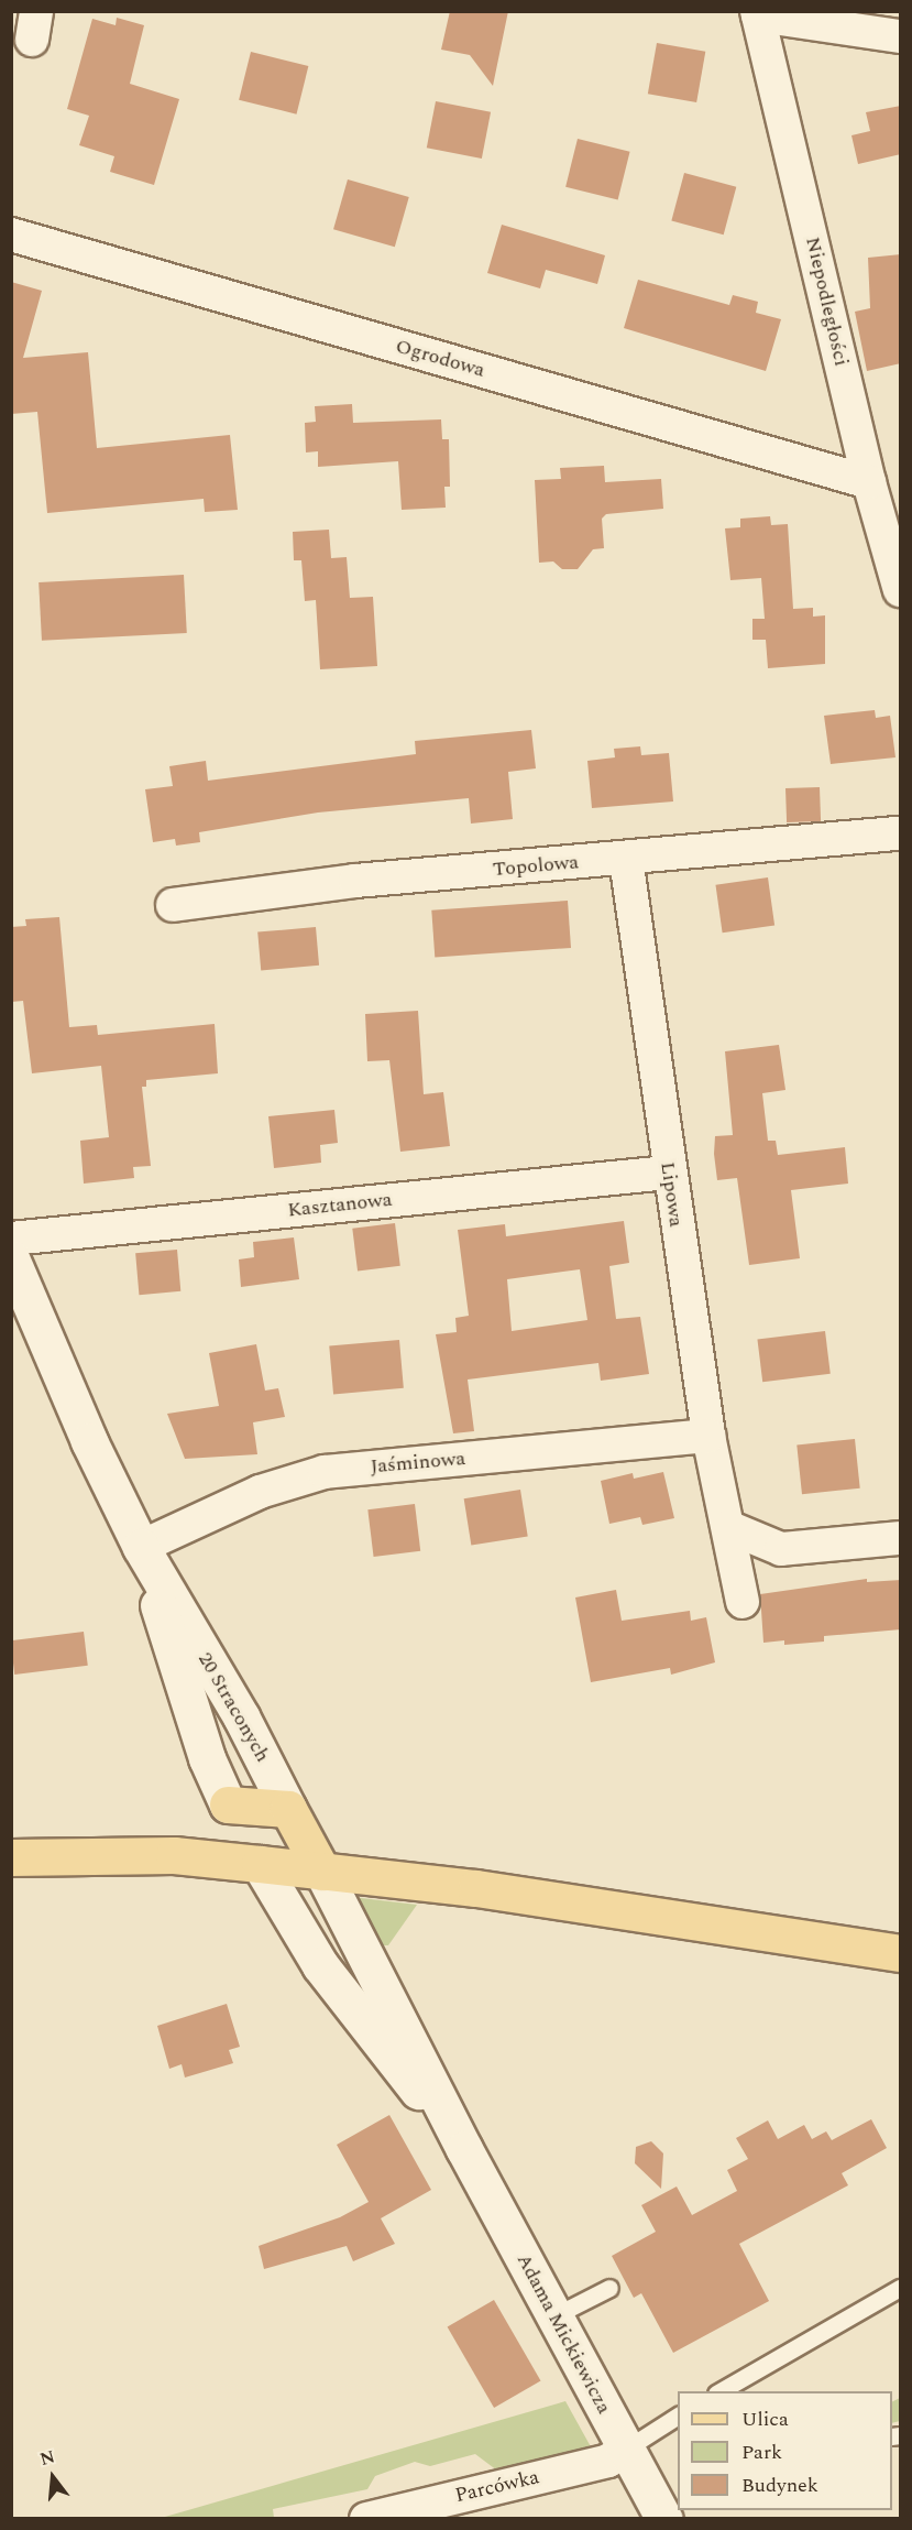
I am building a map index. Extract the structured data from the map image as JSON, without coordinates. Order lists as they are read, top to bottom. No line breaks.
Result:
{"streets":{"main road":["20 Straconych"],"street":["Niepodległości","Ogrodowa","Topolowa","Lipowa","Kasztanowa","Jaśminowa","Adama Mickiewicza","Parcówka"]},"crossings":[["Niepodległości","Ogrodowa"],["Topolowa","Lipowa"],["Lipowa","Kasztanowa"],["Lipowa","Jaśminowa"],["Jaśminowa","20 Straconych"],["20 Straconych","Adama Mickiewicza"],["Adama Mickiewicza","Parcówka"]],"legend":["Ulica","Park","Budynek"],"north":"top"}
